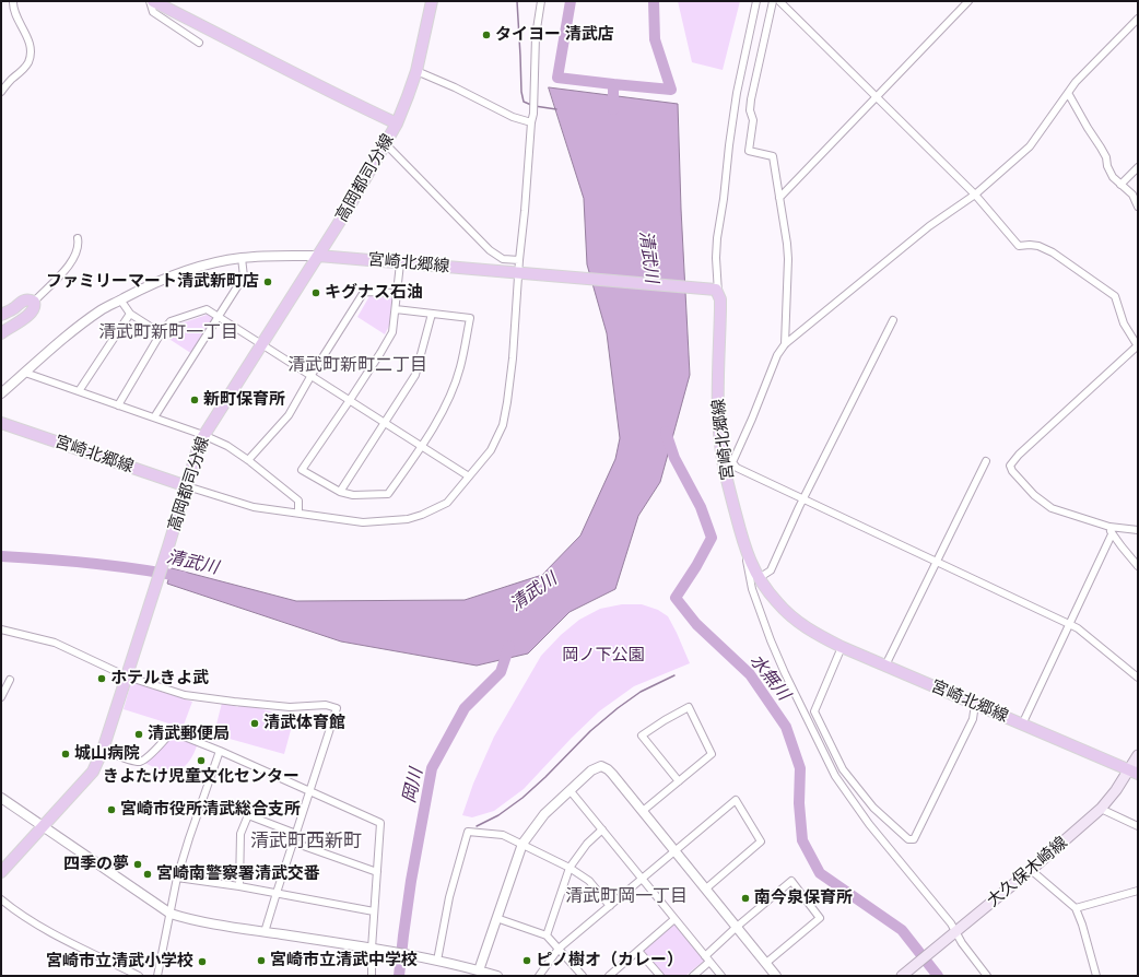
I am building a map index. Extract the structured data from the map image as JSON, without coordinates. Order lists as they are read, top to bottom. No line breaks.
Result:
{"streets":{"main road":["高岡都司分線","宮崎北郷線","大久保木崎線"]},"crossings":[["高岡都司分線","宮崎北郷線"],["宮崎北郷線","大久保木崎線"]],"districts":["清武町新町一丁目","清武町新町二丁目","清武町西新町","清武町岡一丁目"],"water":["清武川","水無川","岡川"],"parks":["岡ノ下公園"],"places":["タイヨー 清武店","ファミリーマート清武新町店","キグナス石油","新町保育所","ホテルきよ武","清武体育館","清武郵便局","城山病院","きよたけ児童文化センター","宮崎市役所清武総合支所","四季の夢","宮崎南警察署清武交番","南今泉保育所","宮崎市立清武中学校","ピノ樹オ（カレー）","宮崎市立清武小学校"]}
